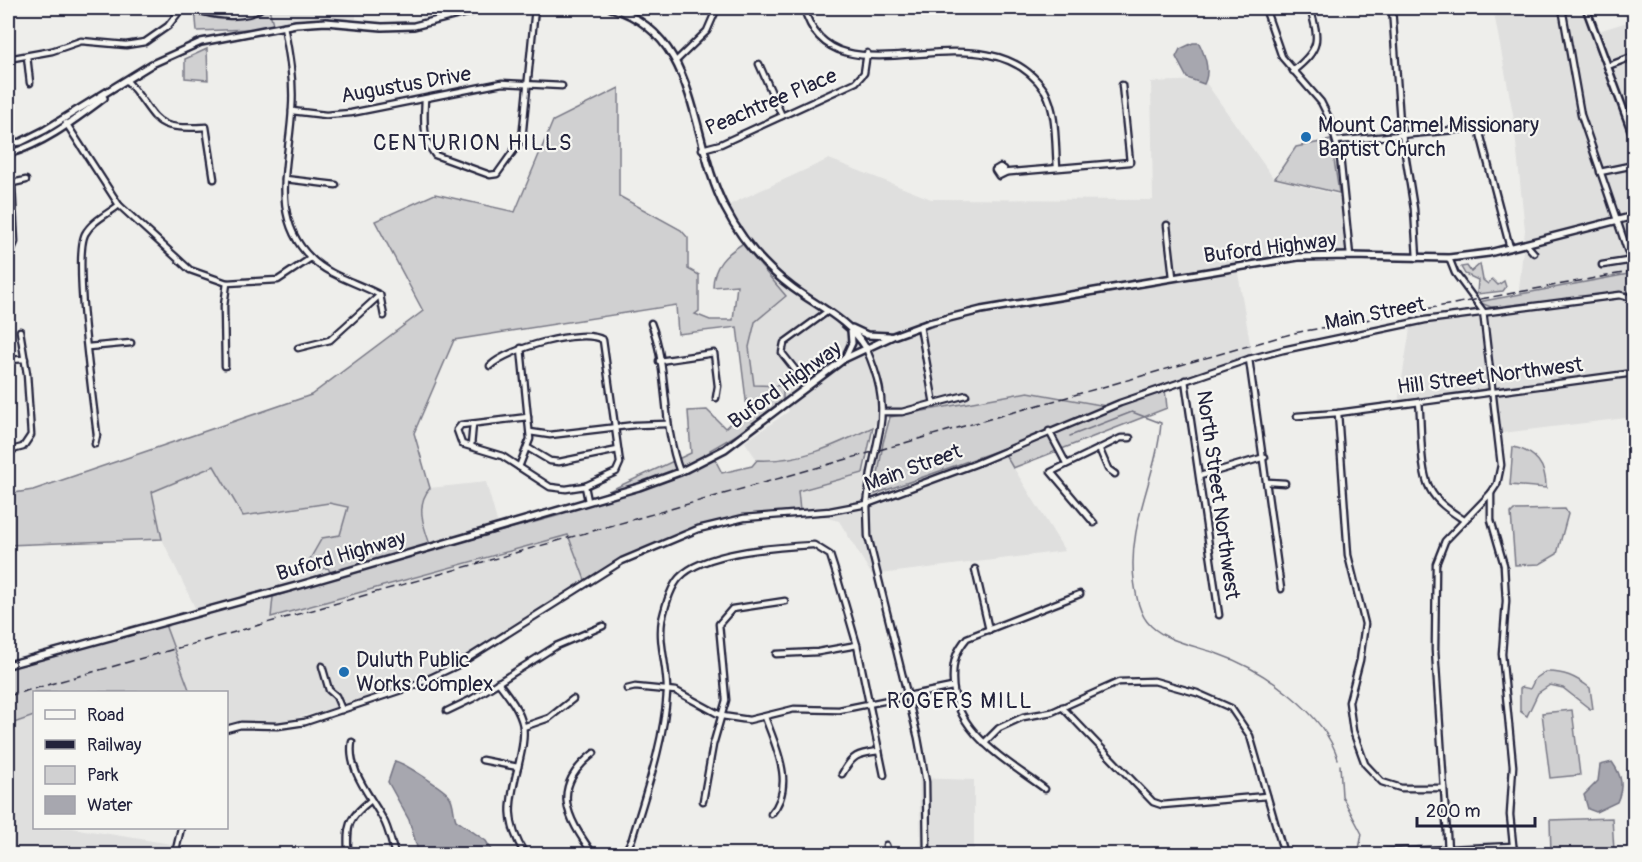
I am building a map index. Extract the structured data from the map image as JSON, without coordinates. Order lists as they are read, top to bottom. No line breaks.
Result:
{"streets":{"main road":["Buford Highway"],"street":["Augustus Drive","Peachtree Place","Main Street","Hill Street Northwest","North Street Northwest"]},"crossings":[["Main Street","North Street Northwest"]],"districts":["CENTURION HILLS","ROGERS MILL"],"places":["Mount Carmel Missionary Baptist Church","Duluth Public Works Complex"],"legend":["Road","Railway","Park","Water"],"scale_bar":"200 m"}
